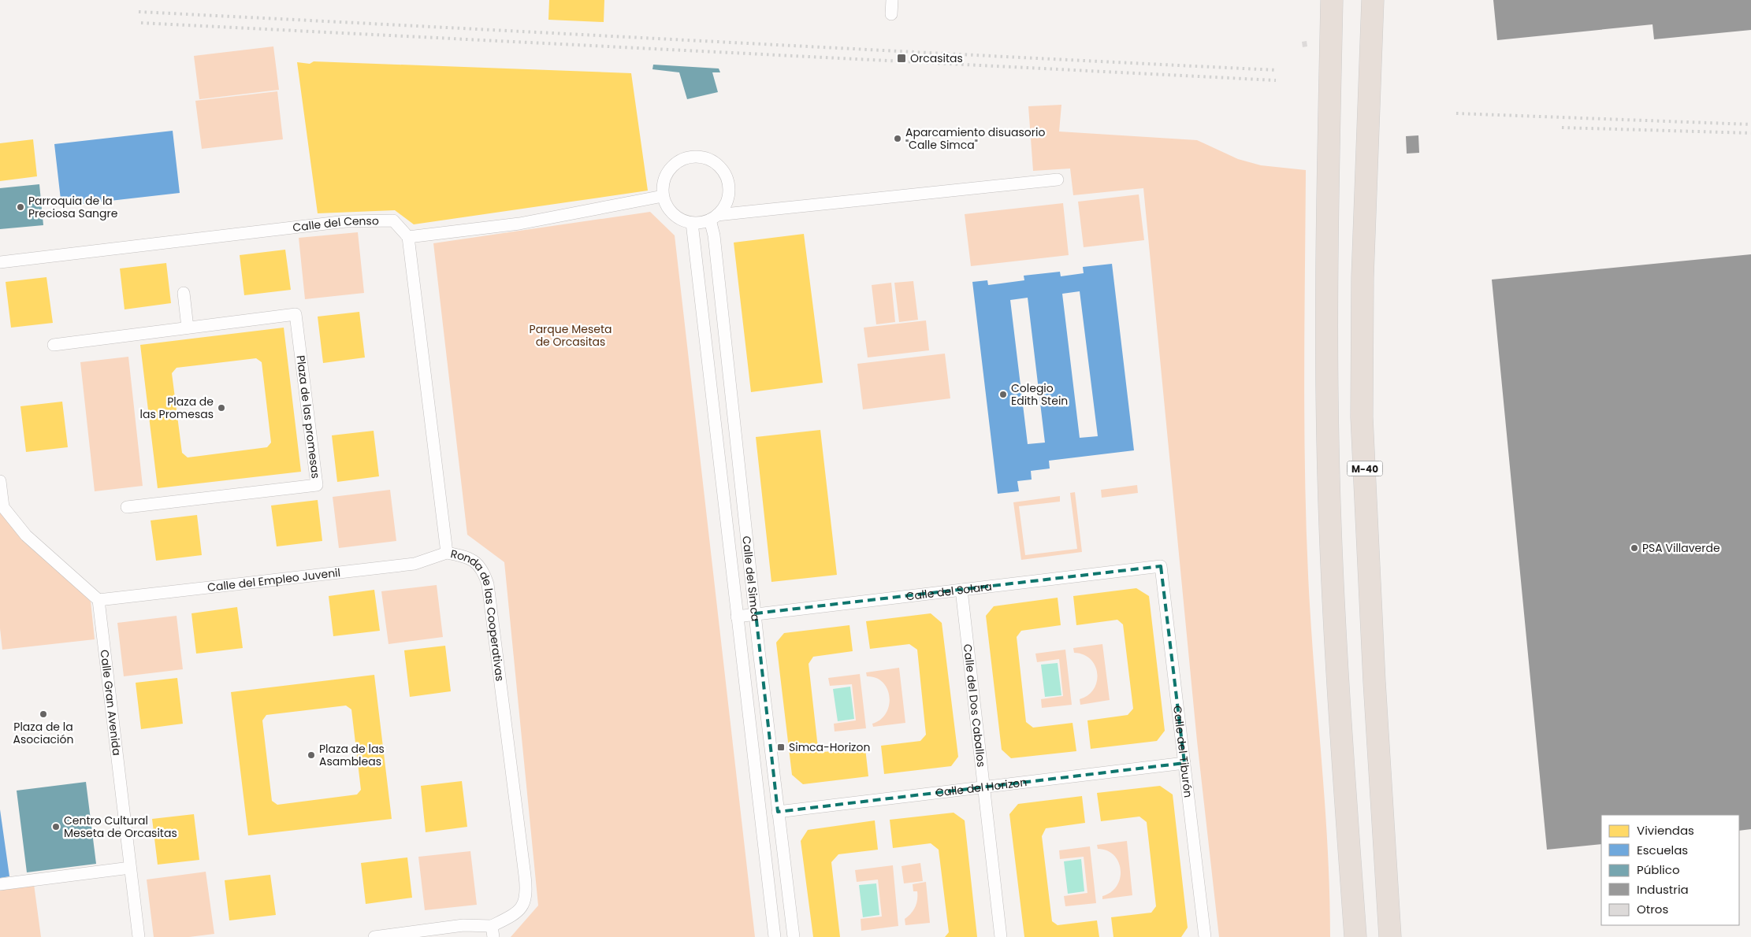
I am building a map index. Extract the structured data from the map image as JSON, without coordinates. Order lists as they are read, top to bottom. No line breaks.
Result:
{"streets":{"highway":["M-40"],"street":["Calle del Censo","Plaza de las promesas","Calle del Simca","Calle del Empleo Juvenil","Calle del Solara","Ronda de las Cooperativas","Calle Gran Avenida","Calle del Dos Caballos","Calle del Tiburón","Calle del Horizon"]},"crossings":[["Calle del Censo","Ronda de las Cooperativas"],["Calle del Simca","Calle del Solara"],["Calle del Simca","Calle del Horizon"],["Calle del Empleo Juvenil","Ronda de las Cooperativas"],["Calle del Empleo Juvenil","Calle Gran Avenida"],["Calle del Solara","Calle del Dos Caballos"],["Calle del Solara","Calle del Tiburón"],["Calle del Dos Caballos","Calle del Horizon"],["Calle del Tiburón","Calle del Horizon"]],"parks":["Parque Meseta de Orcasitas"],"places":{"transit":["Orcasitas","Simca-Horizon"],"other":["Aparcamiento disuasorio \"Calle Simca\"","Parroquia de la Preciosa Sangre","Colegio Edith Stein","Plaza de las Promesas","PSA Villaverde","Plaza de la Asociación","Plaza de las Asambleas","Centro Cultural Meseta de Orcasitas"]},"legend":["Viviendas","Escuelas","Público","Industria","Otros"]}
